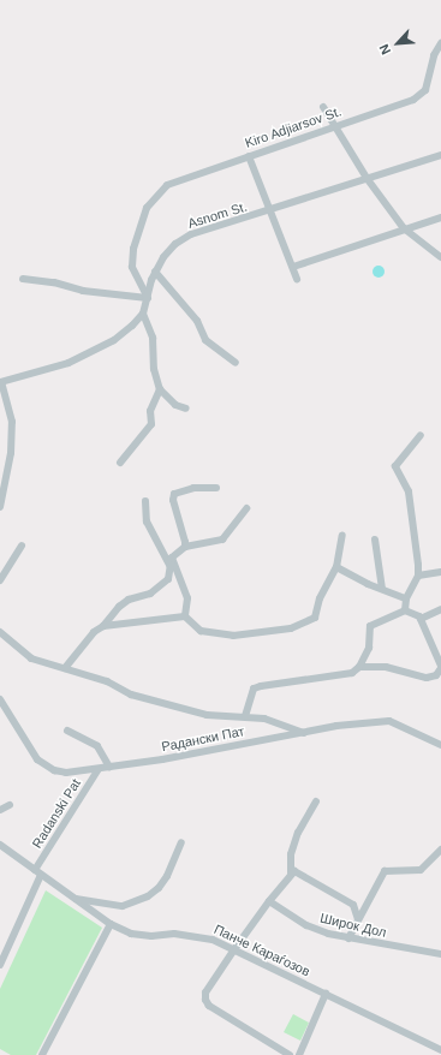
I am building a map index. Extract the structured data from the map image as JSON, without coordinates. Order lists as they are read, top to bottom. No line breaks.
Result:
{"streets":{"street":["Kiro Adjiarsov St.","Asnom St.","Радански Пат","Radanski Pat","Широк Дол","Панче Караѓозов"]},"crossings":[["Kiro Adjiarsov St.","Asnom St."],["Радански Пат","Radanski Pat"],["Radanski Pat","Панче Караѓозов"]],"north":"bottom left"}
